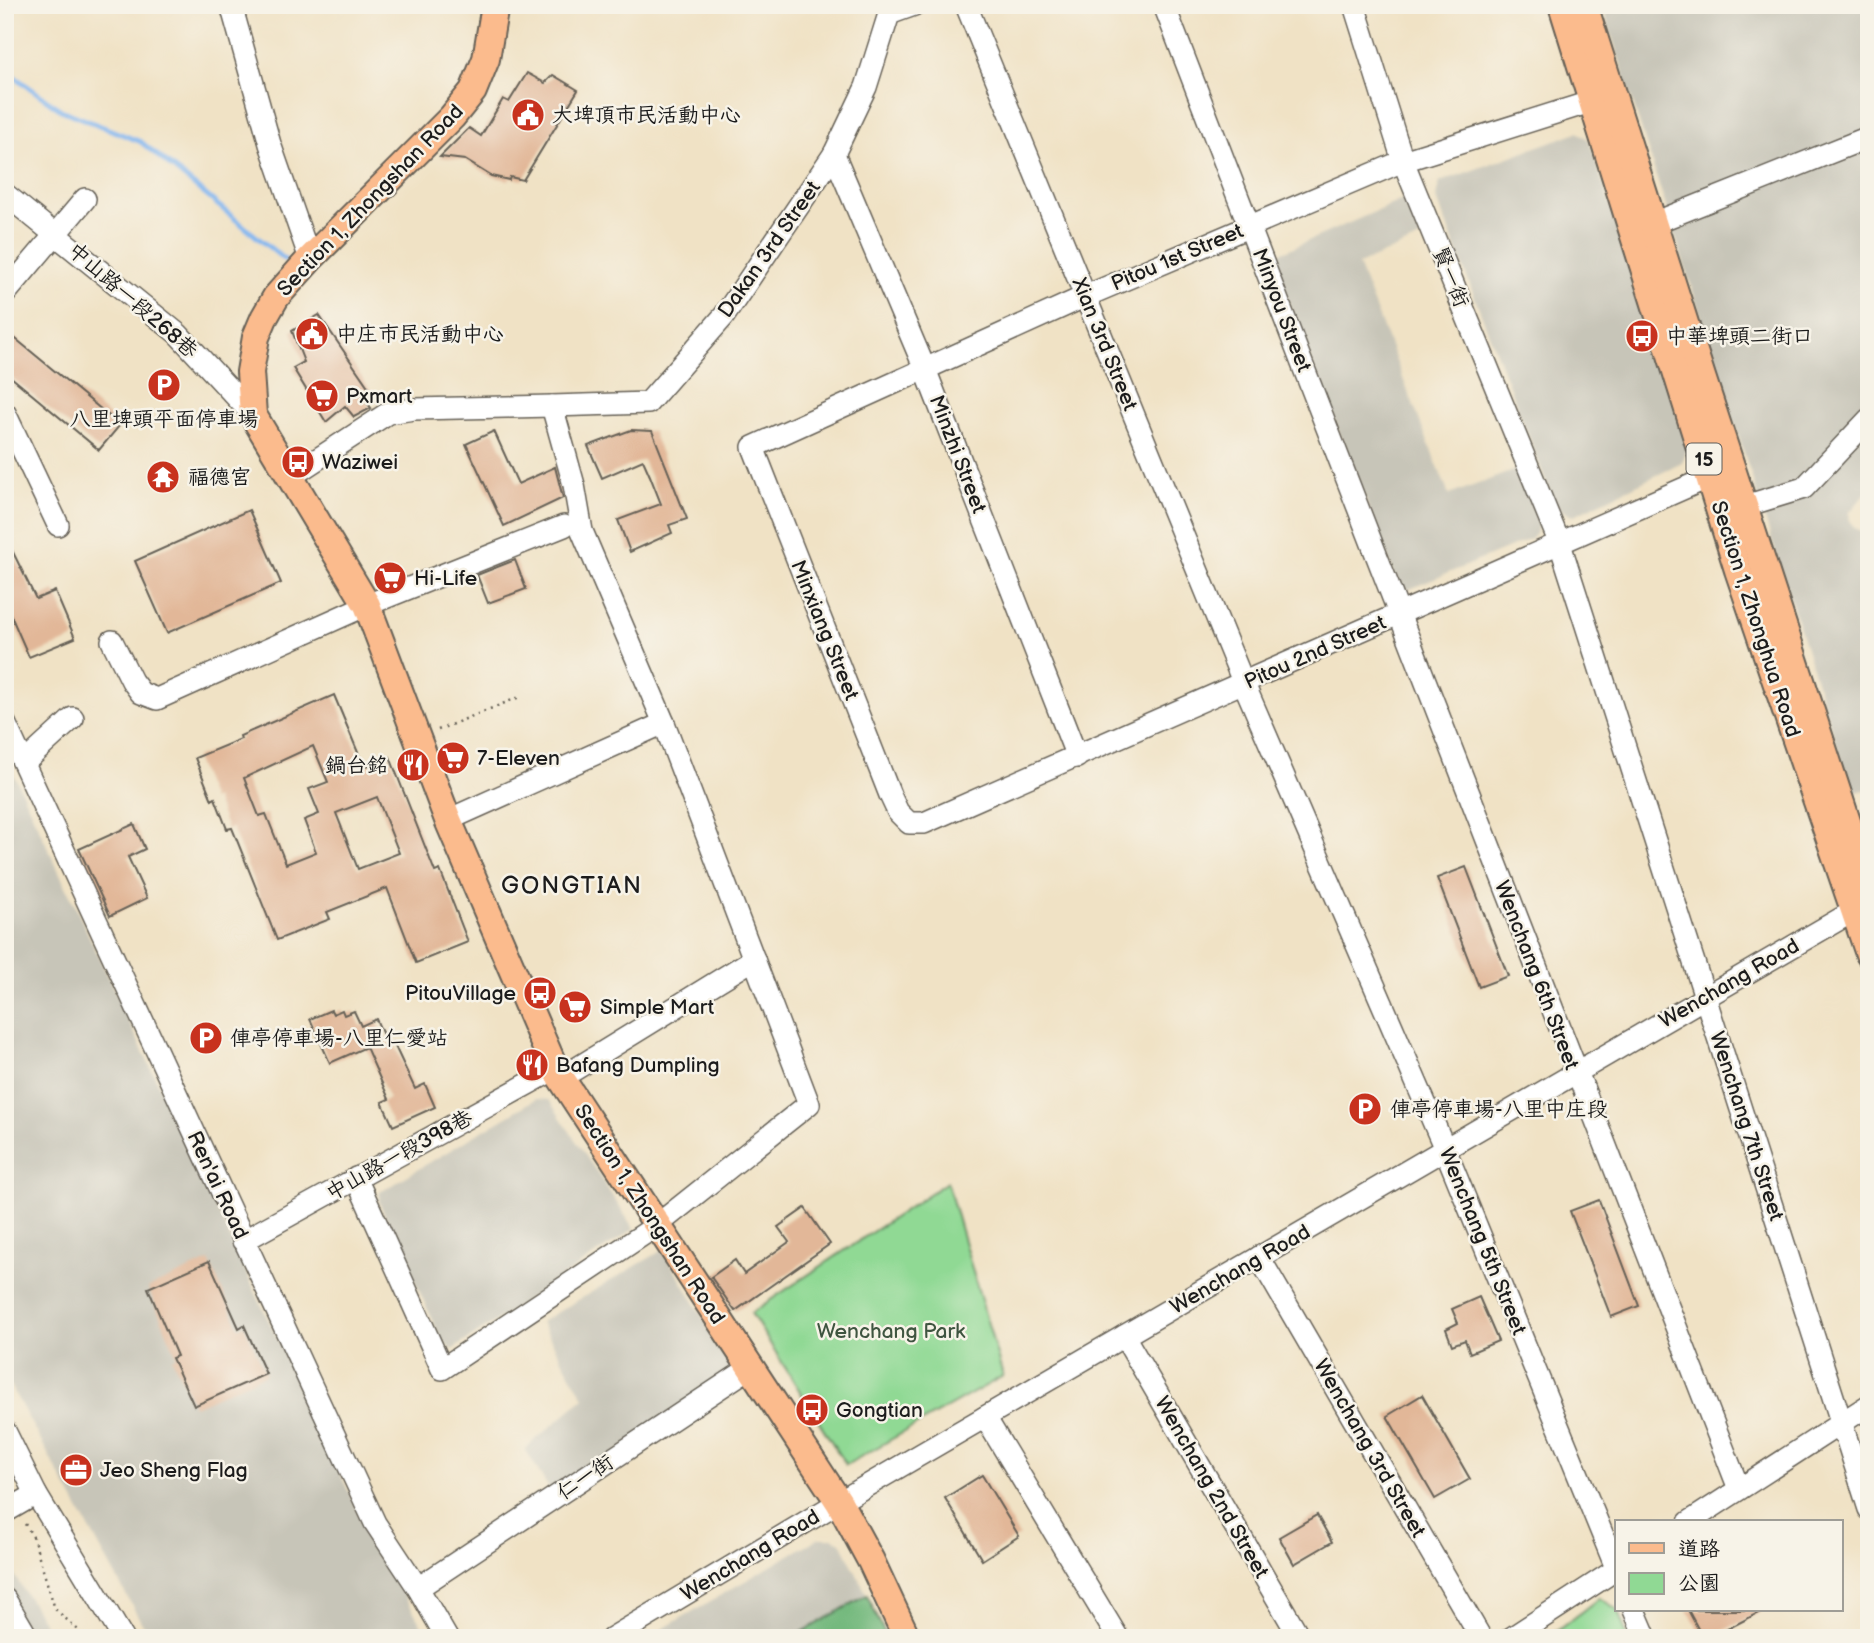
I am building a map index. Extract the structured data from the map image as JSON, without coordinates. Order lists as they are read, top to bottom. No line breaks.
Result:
{"streets":{"main road":["Section 1, Zhongshan Road","15","Section 1, Zhonghua Road"],"street":["Dakan 3rd Street","Pitou 1st Street","賢一街","中山路一段268巷","Minyou Street","Xian 3rd Street","Minzhi Street","Minxiang Street","Pitou 2nd Street","Wenchang 6th Street","Wenchang Road","Wenchang 7th Street","中山路一段398巷","Ren'ai Road","Wenchang 5th Street","Wenchang 3rd Street","仁一街","Wenchang 2nd Street"]},"crossings":[["Section 1, Zhongshan Road","Dakan 3rd Street"],["Section 1, Zhongshan Road","中山路一段268巷"],["Section 1, Zhongshan Road","Wenchang Road"],["Section 1, Zhongshan Road","中山路一段398巷"],["Section 1, Zhongshan Road","仁一街"],["Dakan 3rd Street","Minzhi Street"],["Pitou 1st Street","賢一街"],["Pitou 1st Street","Minyou Street"],["Pitou 1st Street","Xian 3rd Street"],["Pitou 1st Street","Minzhi Street"],["Pitou 1st Street","Section 1, Zhonghua Road"],["Pitou 1st Street","Minxiang Street"],["賢一街","Pitou 2nd Street"],["賢一街","Wenchang 7th Street"],["Minyou Street","Pitou 2nd Street"],["Minyou Street","Wenchang 6th Street"],["Xian 3rd Street","Pitou 2nd Street"],["Xian 3rd Street","Wenchang 5th Street"],["Minzhi Street","Pitou 2nd Street"],["15","Section 1, Zhonghua Road"],["15","Wenchang Road"],["Section 1, Zhonghua Road","Pitou 2nd Street"],["Section 1, Zhonghua Road","Wenchang Road"],["Minxiang Street","Pitou 2nd Street"],["Pitou 2nd Street","Wenchang 6th Street"],["Pitou 2nd Street","Wenchang 7th Street"],["Pitou 2nd Street","Wenchang 5th Street"],["Wenchang 6th Street","Wenchang Road"],["Wenchang Road","Wenchang 7th Street"],["Wenchang Road","Wenchang 5th Street"],["Wenchang Road","Wenchang 3rd Street"],["Wenchang Road","Wenchang 2nd Street"],["中山路一段398巷","Ren'ai Road"],["Ren'ai Road","仁一街"]],"districts":["GONGTIAN"],"parks":["Wenchang Park"],"places":{"public building":["大埤頂市民活動中心","中庄市民活動中心"],"bus stop":["中華埤頭二街口","Waziwei","PitouVillage","Gongtian"],"parking":["八里埤頭平面停車場","俥亭停車場-八里仁愛站","俥亭停車場-八里中庄段"],"supermarket":["Pxmart","Hi-Life","7-Eleven","Simple Mart"],"temple":["福德宮"],"restaurant":["鍋台銘","Bafang Dumpling"],"office":["Jeo Sheng Flag"]},"legend":["道路","公園"]}
